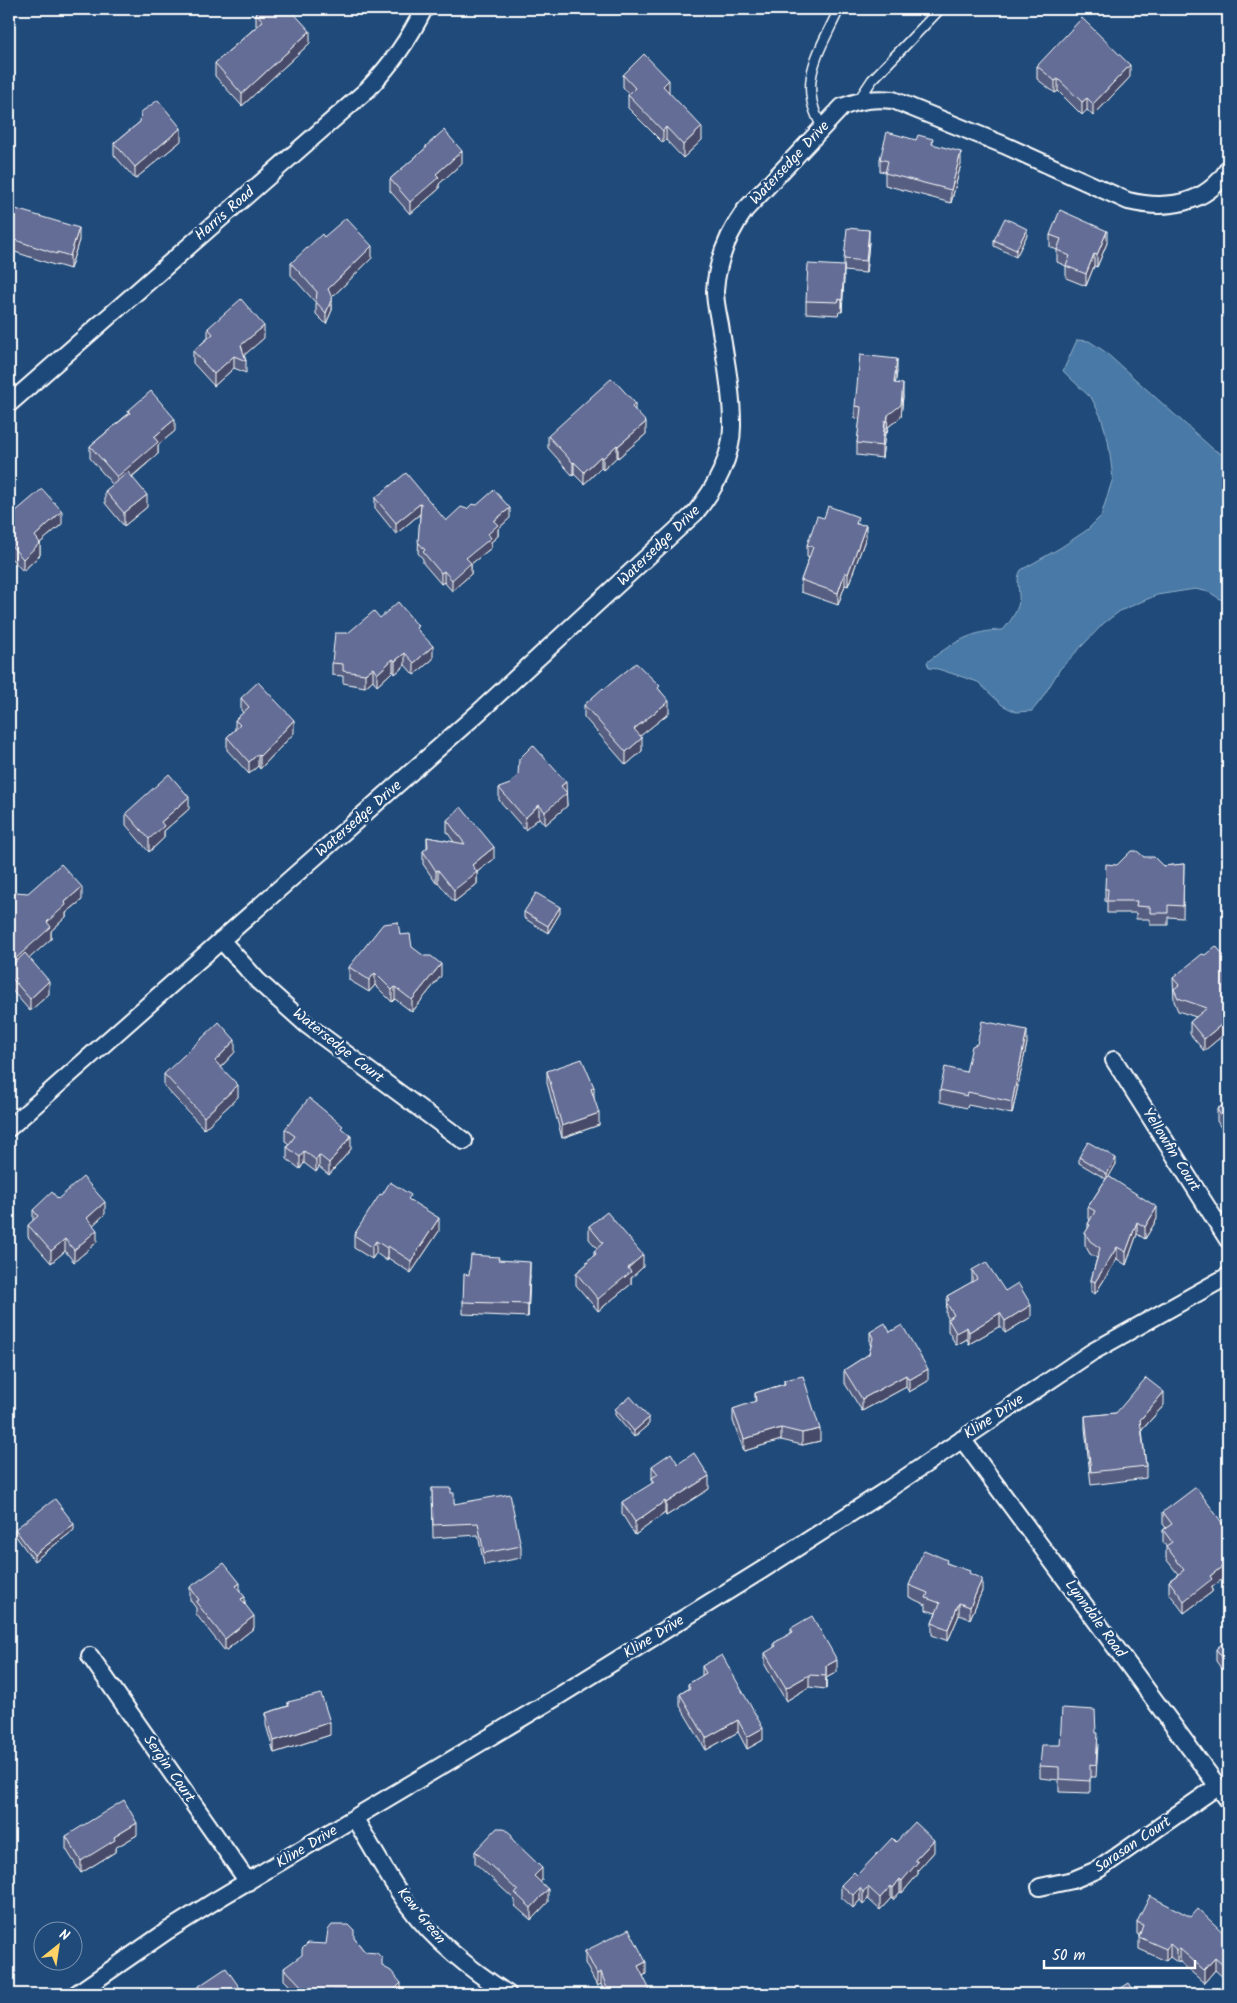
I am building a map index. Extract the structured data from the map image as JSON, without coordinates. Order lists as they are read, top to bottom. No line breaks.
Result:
{"streets":{"street":["Watersedge Drive","Harris Road","Watersedge Court","Yellowfin Court","Kline Drive","Lynndale Road","Sergin Court","Sarasan Court","Kew Green"]},"crossings":[["Watersedge Drive","Watersedge Court"],["Kline Drive","Lynndale Road"],["Kline Drive","Sergin Court"],["Kline Drive","Kew Green"],["Lynndale Road","Sarasan Court"]],"scale_bar":"50 m","north":"top right"}
